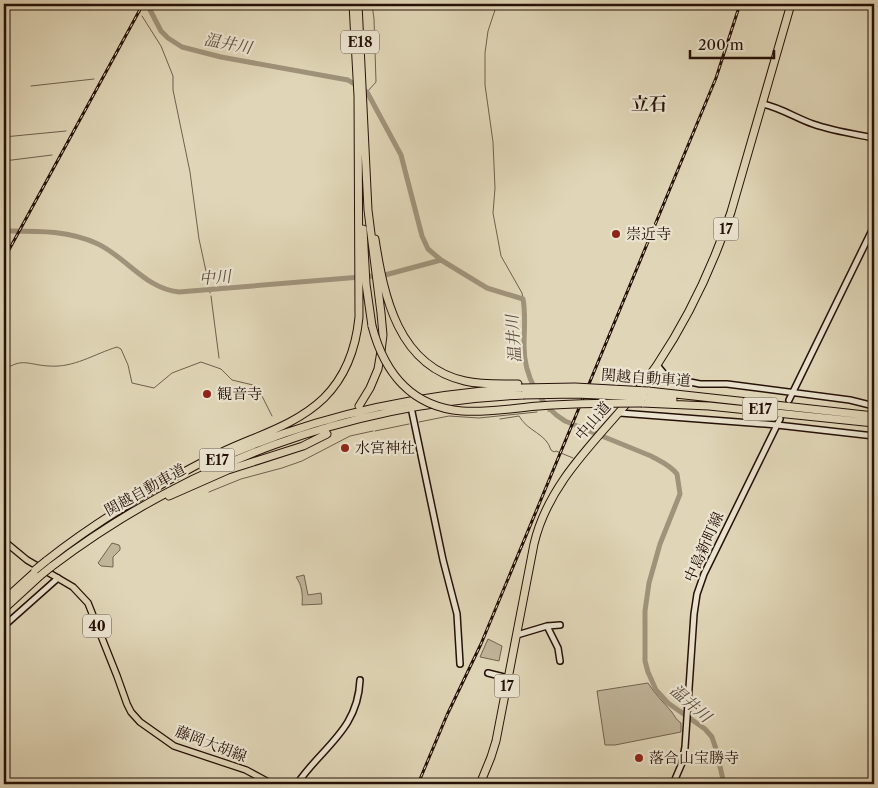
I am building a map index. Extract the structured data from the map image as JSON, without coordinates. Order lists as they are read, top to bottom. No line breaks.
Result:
{"streets":{"highway":["E18","17","関越自動車道","E17","中山道"],"main road":["40","藤岡大胡線"],"street":["中島新町線"]},"districts":["立石"],"water":["温井川","中川"],"places":["崇近寺","観音寺","水宮神社","落合山宝勝寺"],"scale_bar":"200 m"}
